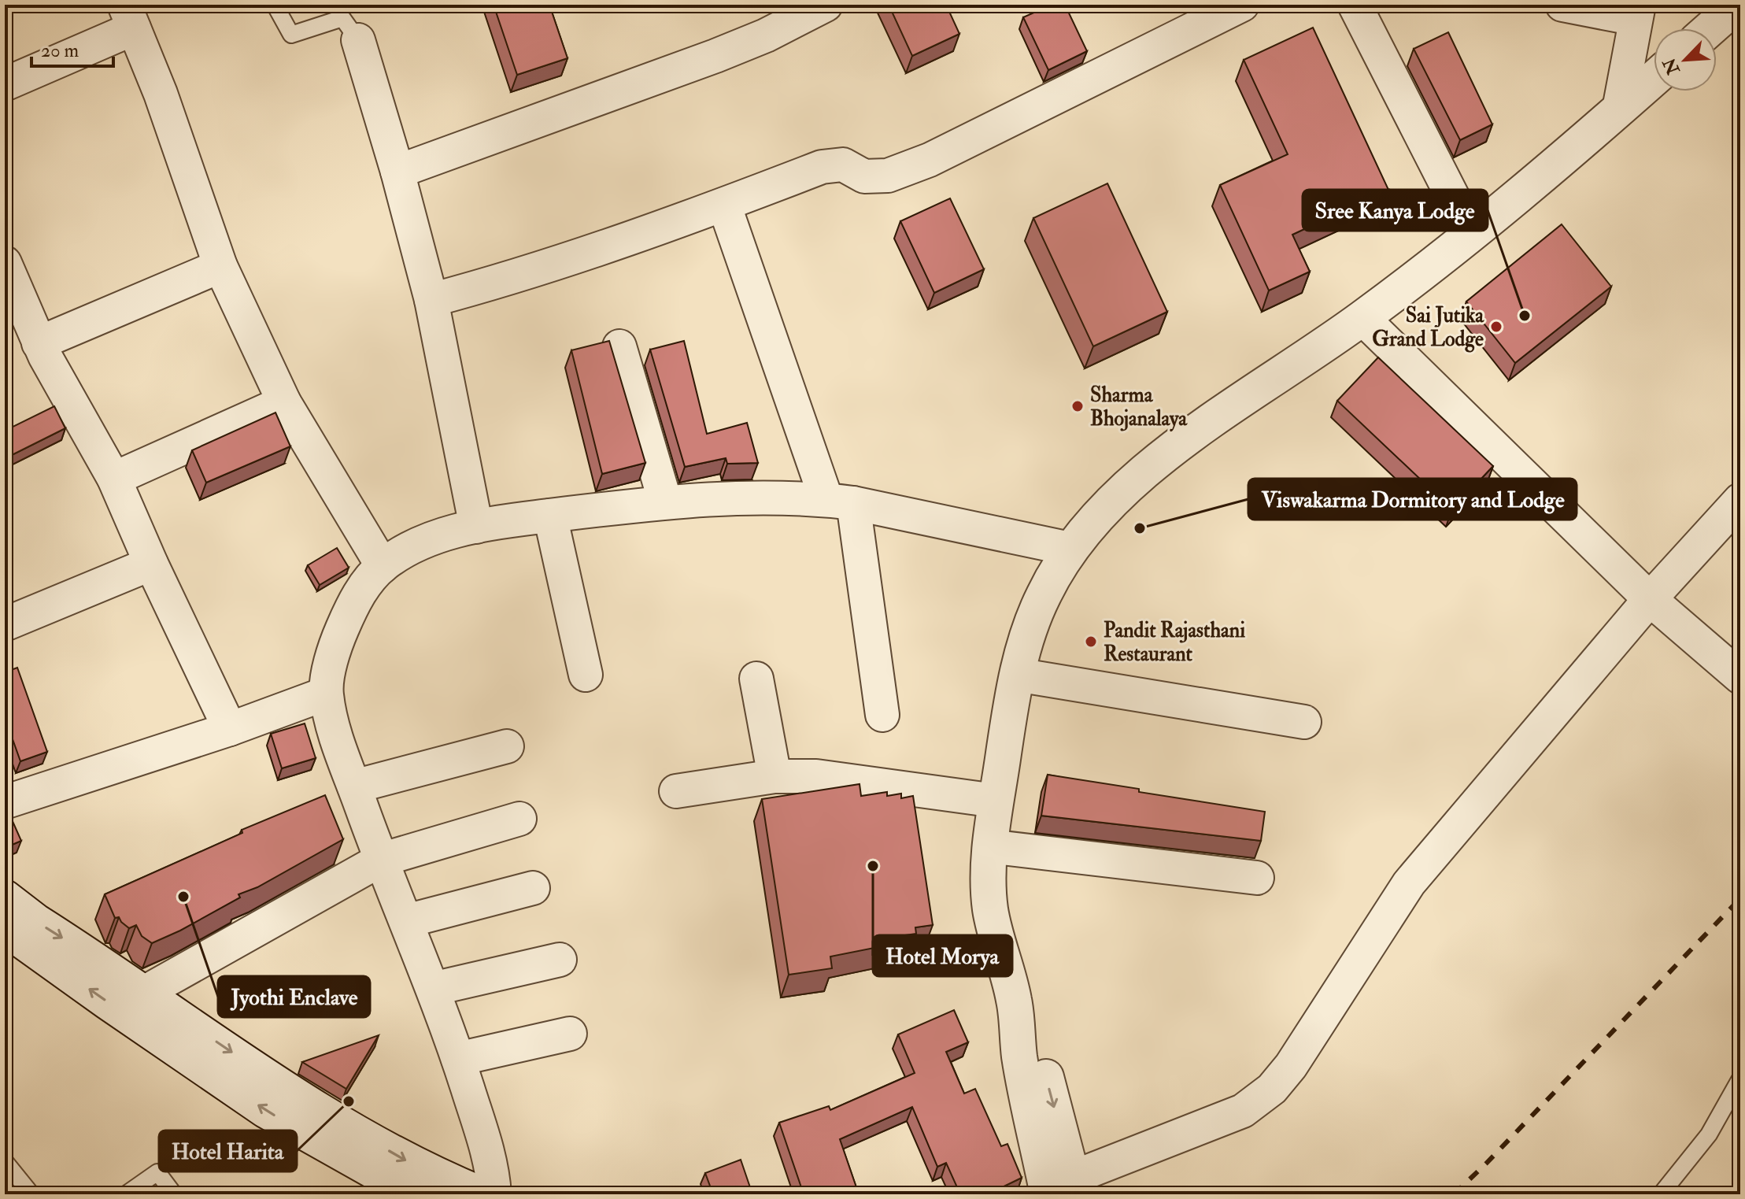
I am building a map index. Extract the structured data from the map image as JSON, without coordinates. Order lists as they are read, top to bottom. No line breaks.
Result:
{"places":["Sree Kanya Lodge","Sai Jutika Grand Lodge","Sharma Bhojanalaya","Viswakarma Dormitory and Lodge","Pandit Rajasthani Restaurant","Hotel Morya","Jyothi Enclave","Hotel Harita"],"scale_bar":"20 m","north":"bottom left"}
